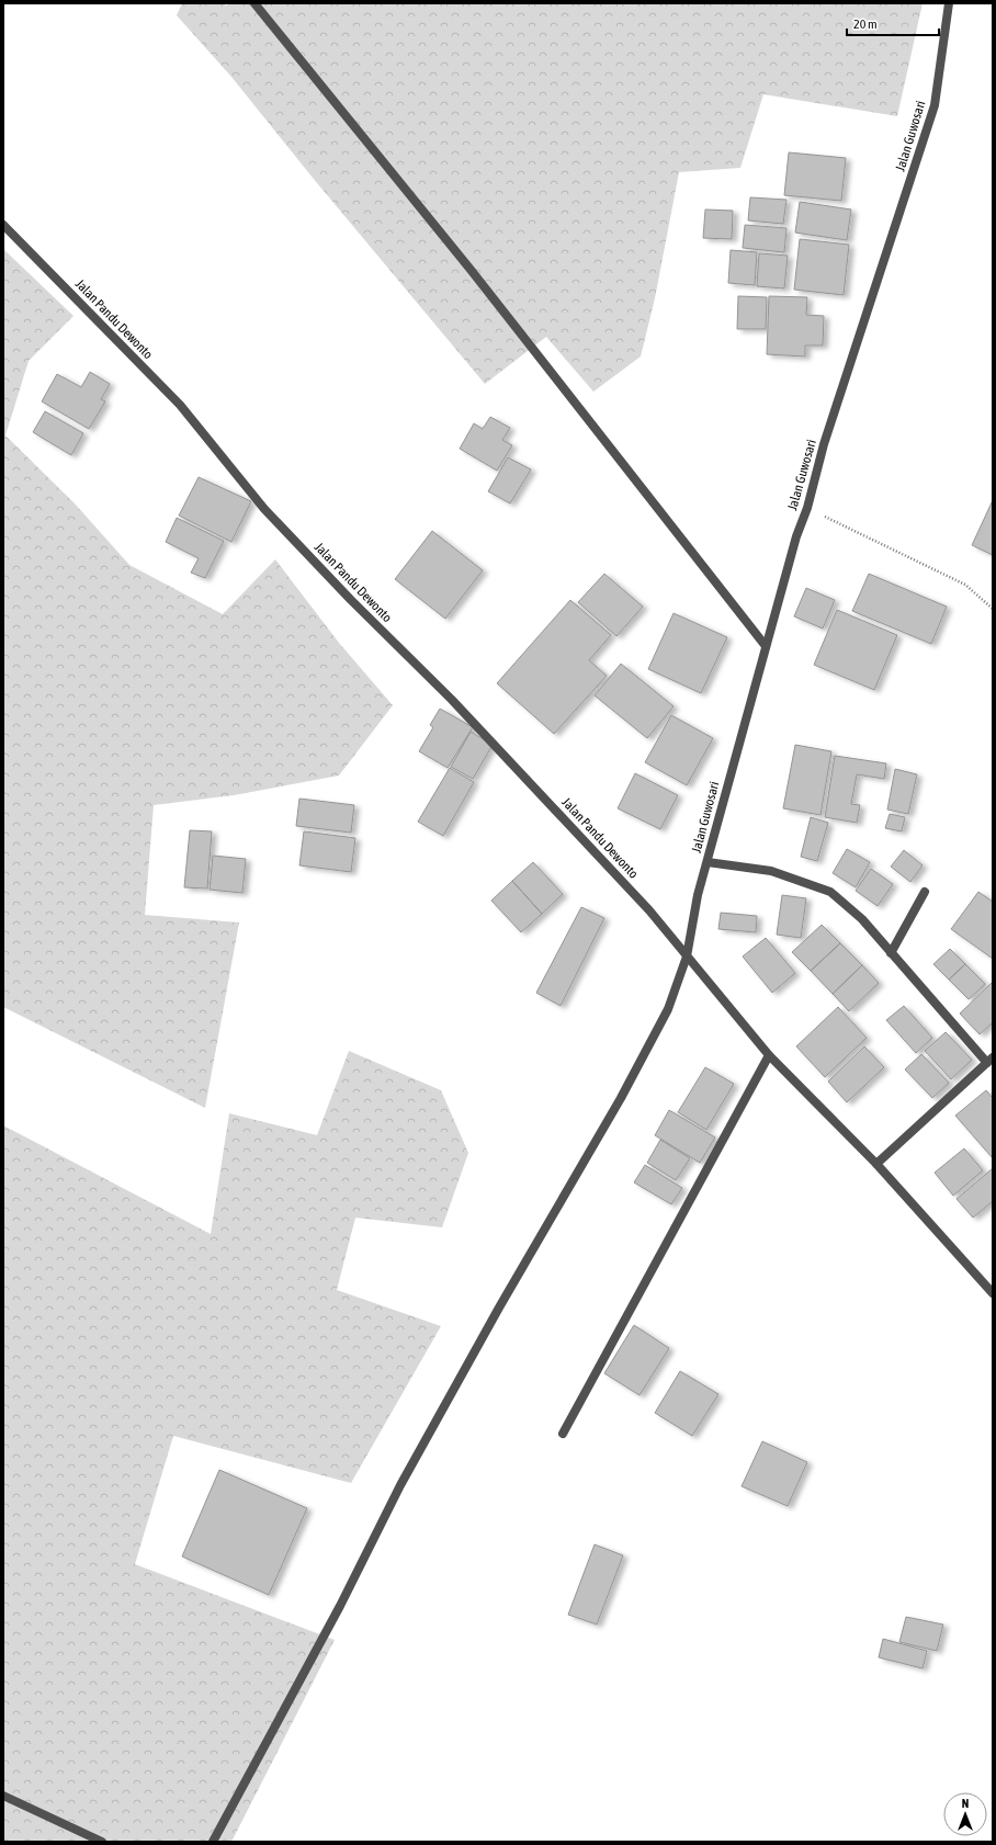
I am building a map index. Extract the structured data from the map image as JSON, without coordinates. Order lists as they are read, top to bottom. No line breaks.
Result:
{"streets":{"street":["Jalan Guwosari","Jalan Pandu Dewonto"]},"crossings":[["Jalan Guwosari","Jalan Pandu Dewonto"]],"scale_bar":"20 m","north":"top"}
